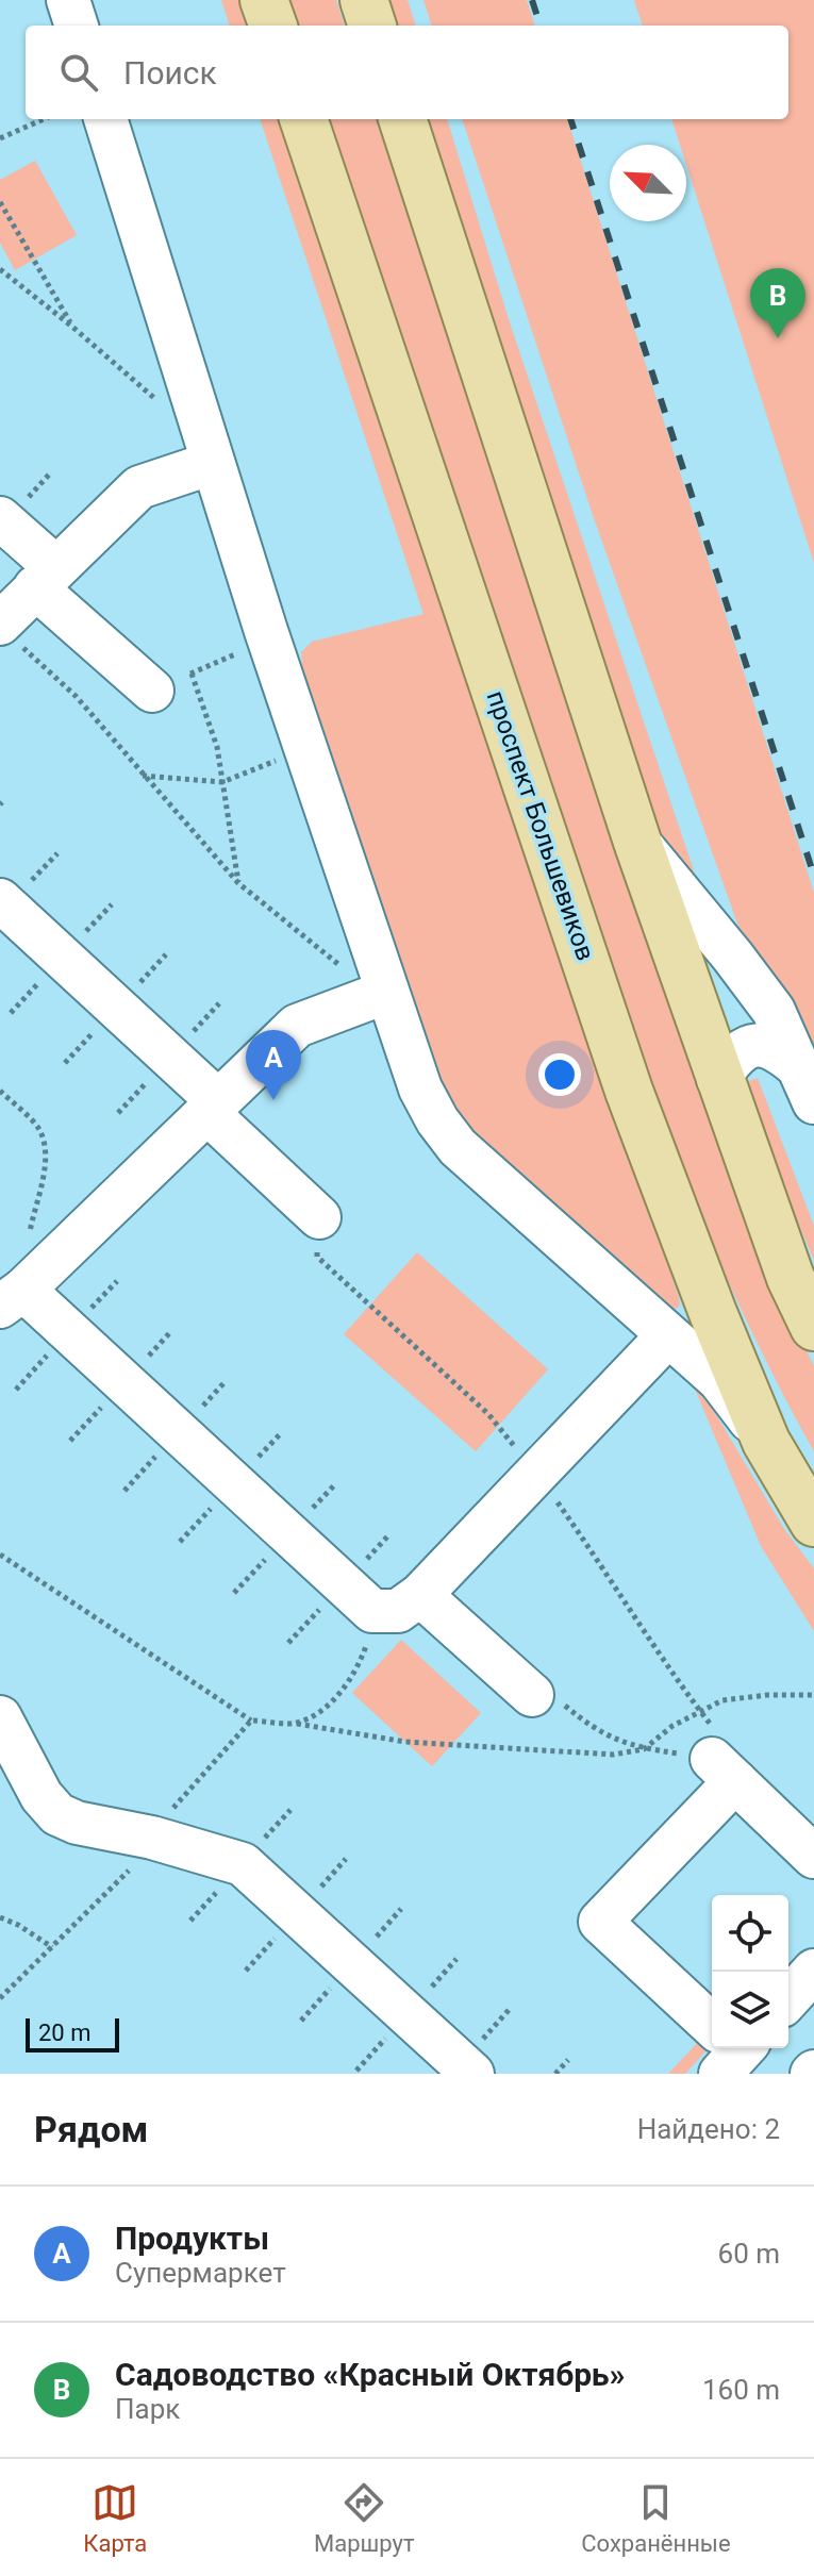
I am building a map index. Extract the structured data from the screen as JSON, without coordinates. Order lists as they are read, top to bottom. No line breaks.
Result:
{"streets":{"main road":["проспект Большевиков"]},"scale_bar":"20 m","north":"top left","page":{"search":"Поиск","pins":["B","A"],"scale":"20 m","heading":["Рядом","Найдено: 2"],"list":[{"mark":"A","name":"Продукты","note":"Супермаркет","value":"60 m"},{"mark":"B","name":"Садоводство «Красный Октябрь»","note":"Парк","value":"160 m"}],"nav":["Карта","Маршрут","Сохранённые"]}}
